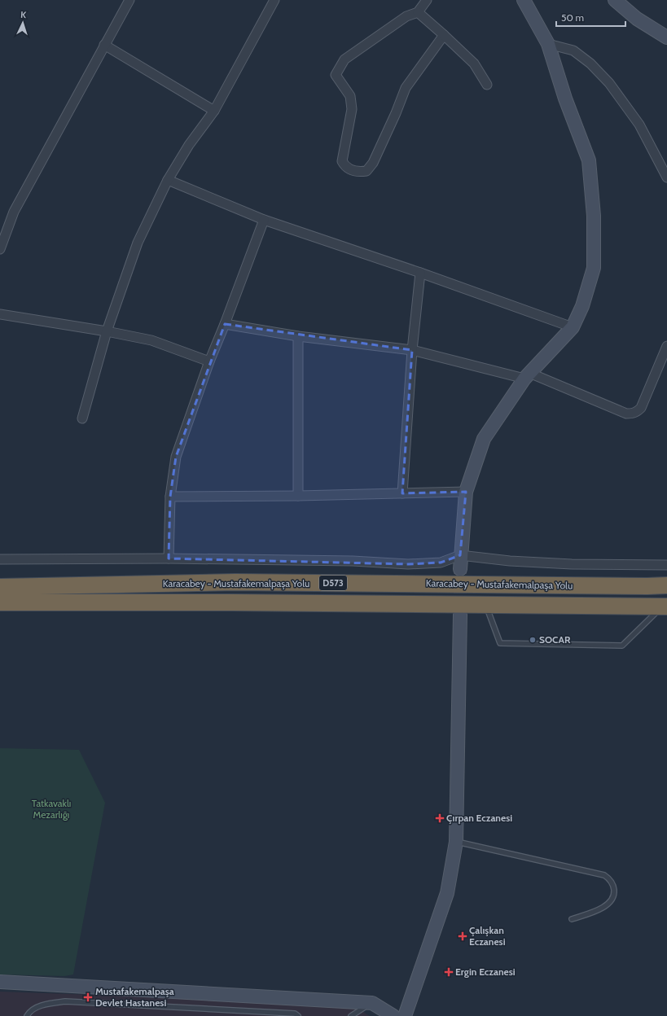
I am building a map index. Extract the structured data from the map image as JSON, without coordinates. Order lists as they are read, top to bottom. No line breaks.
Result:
{"streets":{"highway":["D573","Karacabey - Mustafakemalpaşa Yolu"]},"parks":["Tatkavaklı Mezarlığı"],"places":{"other":["SOCAR"],"health":["Çırpan Eczanesi","Çalışkan Eczanesi","Ergin Eczanesi","Mustafakemalpaşa Devlet Hastanesi"]},"scale_bar":"50 m","north":"top"}
